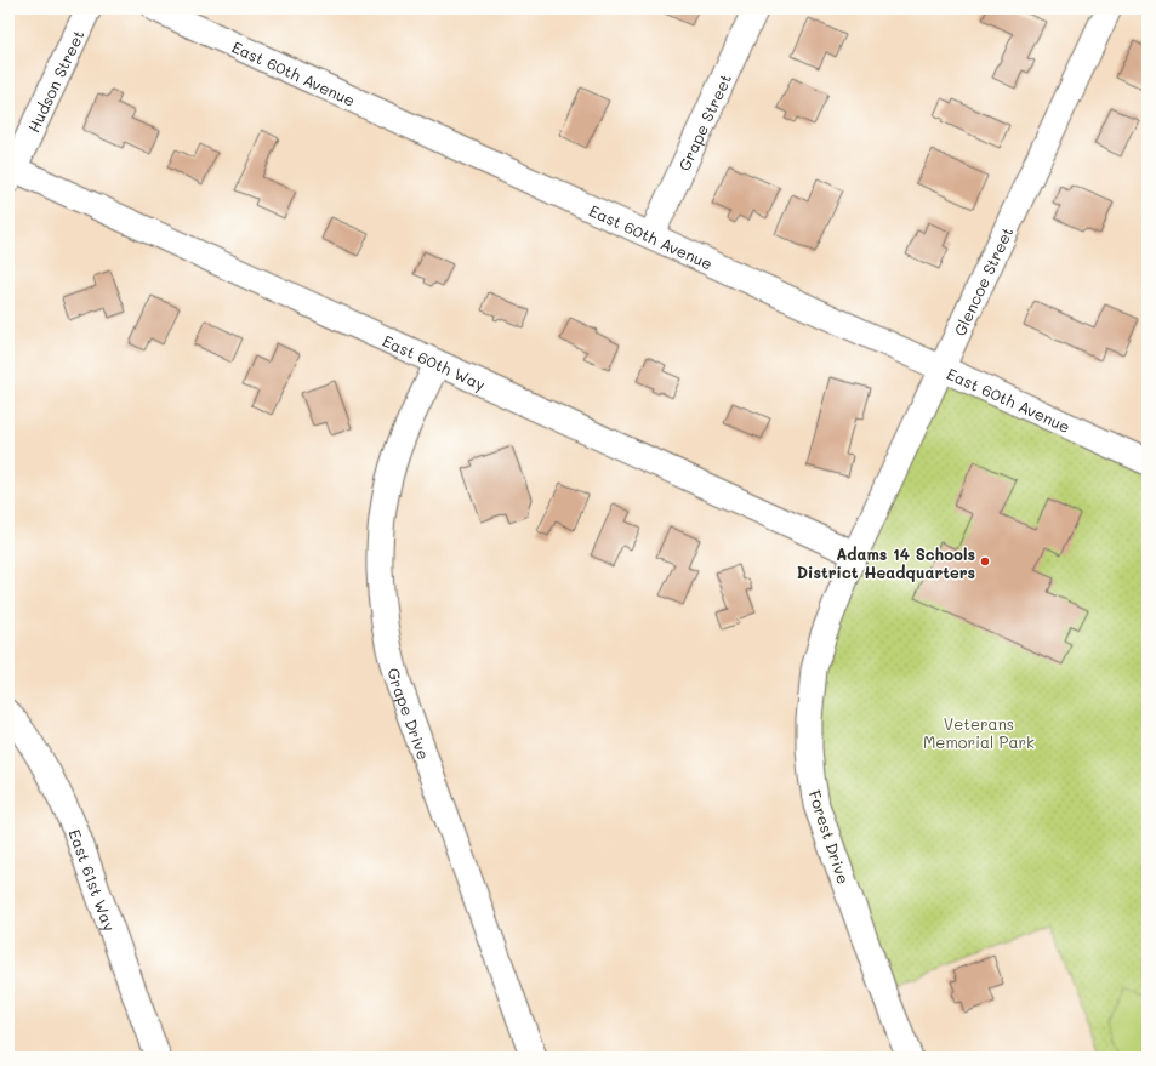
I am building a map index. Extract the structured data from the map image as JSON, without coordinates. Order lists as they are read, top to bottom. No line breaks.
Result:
{"streets":{"street":["East 60th Avenue","Hudson Street","Grape Street","Glencoe Street","East 60th Way","Grape Drive","Forest Drive","East 61st Way"]},"crossings":[["East 60th Avenue","Grape Street"],["East 60th Avenue","Glencoe Street"],["Hudson Street","East 60th Way"],["Glencoe Street","East 60th Way"],["Glencoe Street","Forest Drive"],["East 60th Way","Grape Drive"],["East 60th Way","Forest Drive"]],"parks":["Veterans Memorial Park"],"places":["Adams 14 Schools District Headquarters"]}
